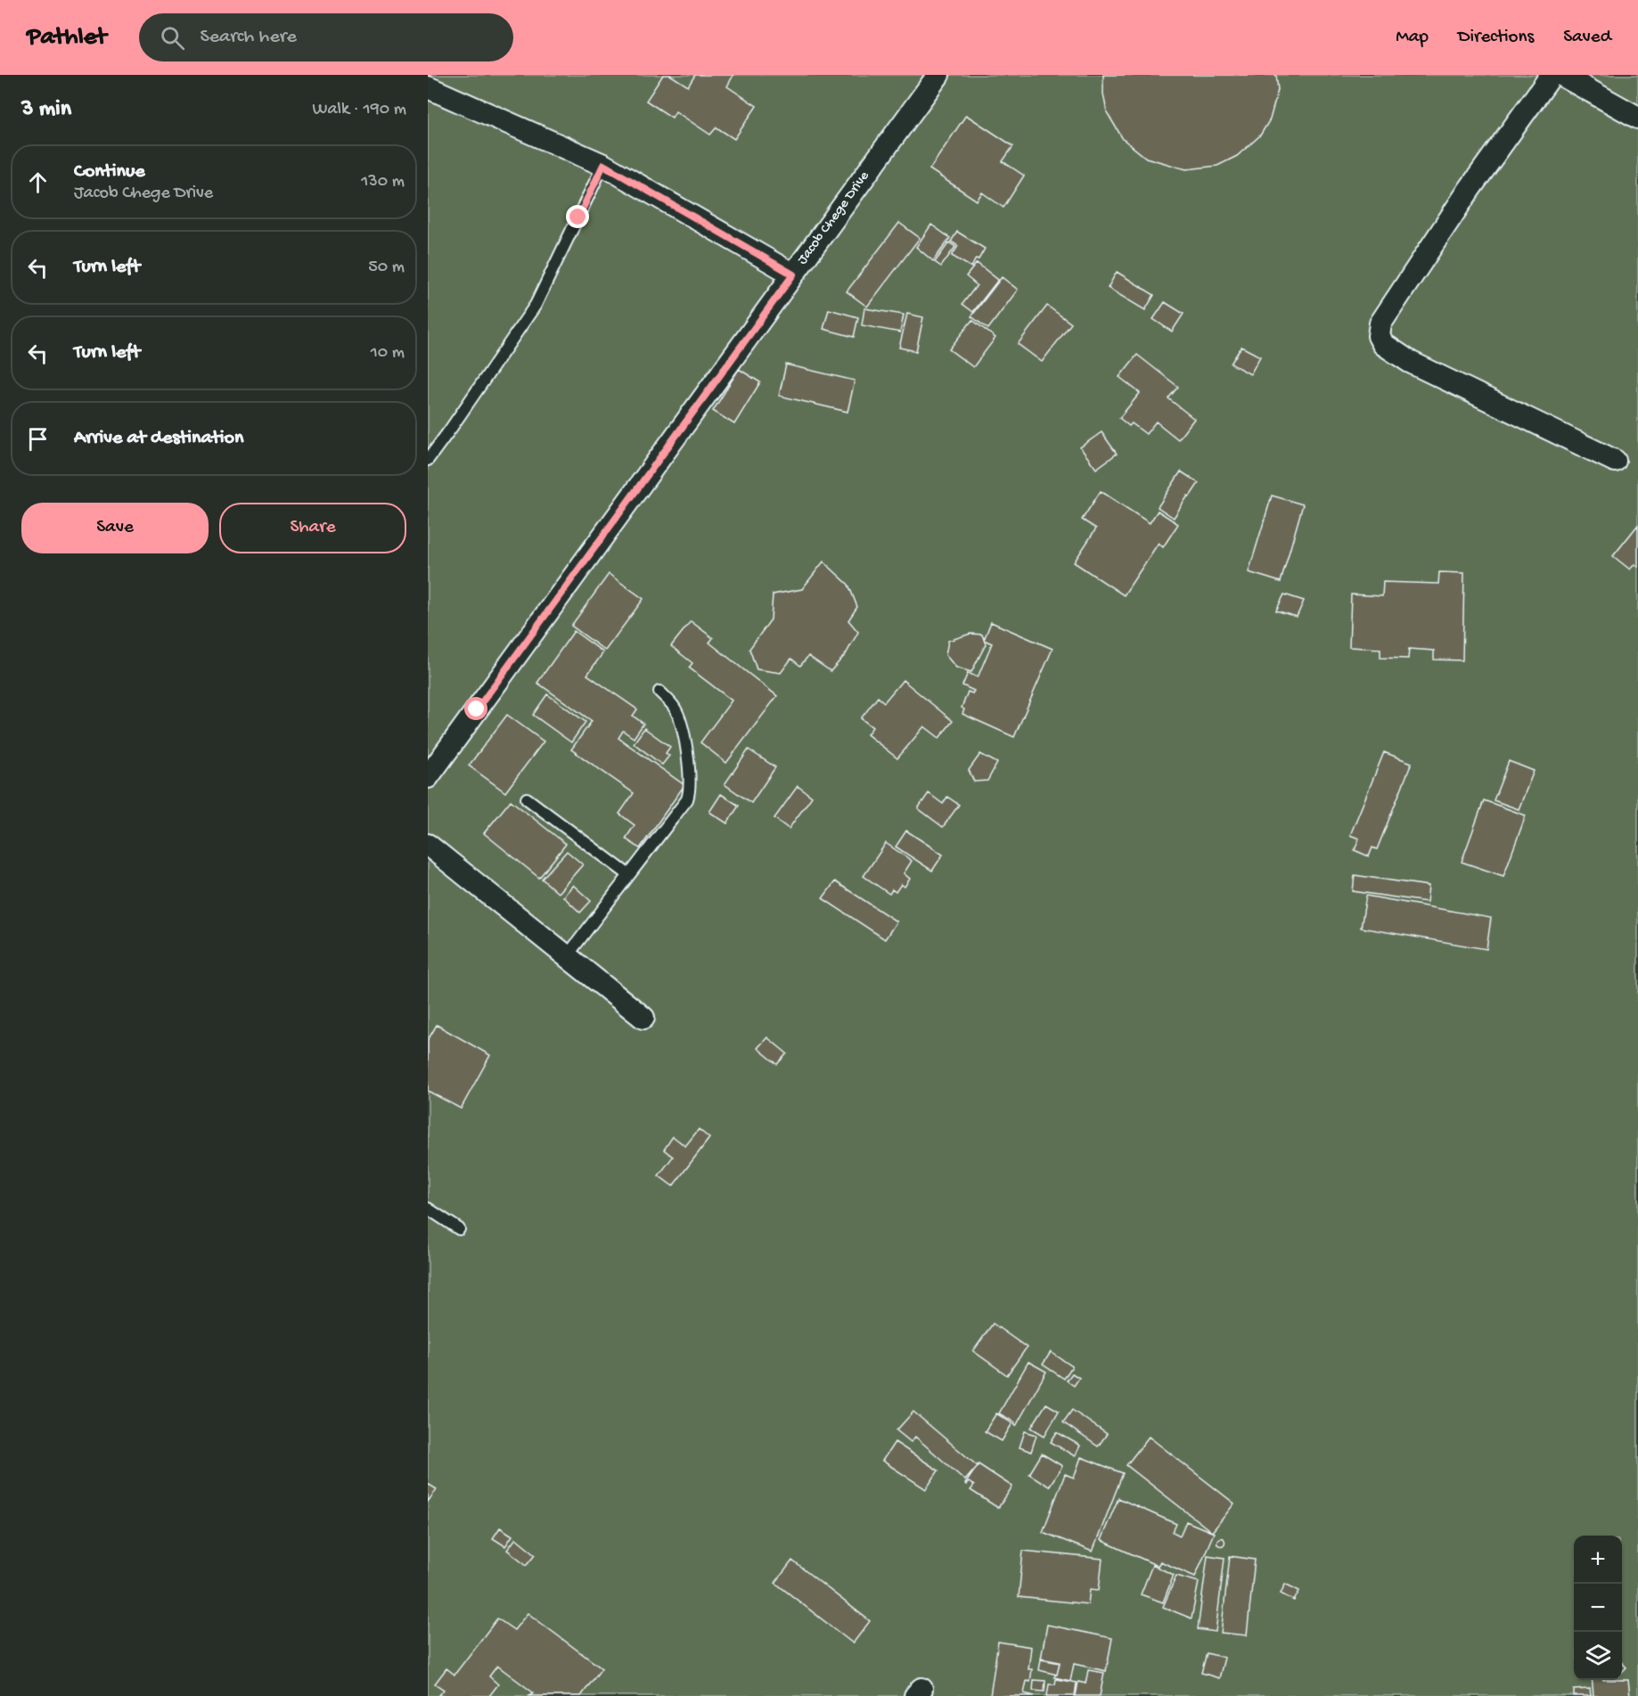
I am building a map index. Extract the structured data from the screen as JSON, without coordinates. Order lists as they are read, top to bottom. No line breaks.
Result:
{"streets":{"street":["Jacob Chege Drive"]},"page":{"header":"Pathlet","search":"Search here","nav":["Map","Directions","Saved"],"heading":["3 min","Walk · 190 m"],"list":[["Continue","Jacob Chege Drive","130 m"],["Turn left","50 m"],["Turn left","10 m"],"Arrive at destination"],"buttons":["Save","Share"],"map_buttons":["+","−"]}}
